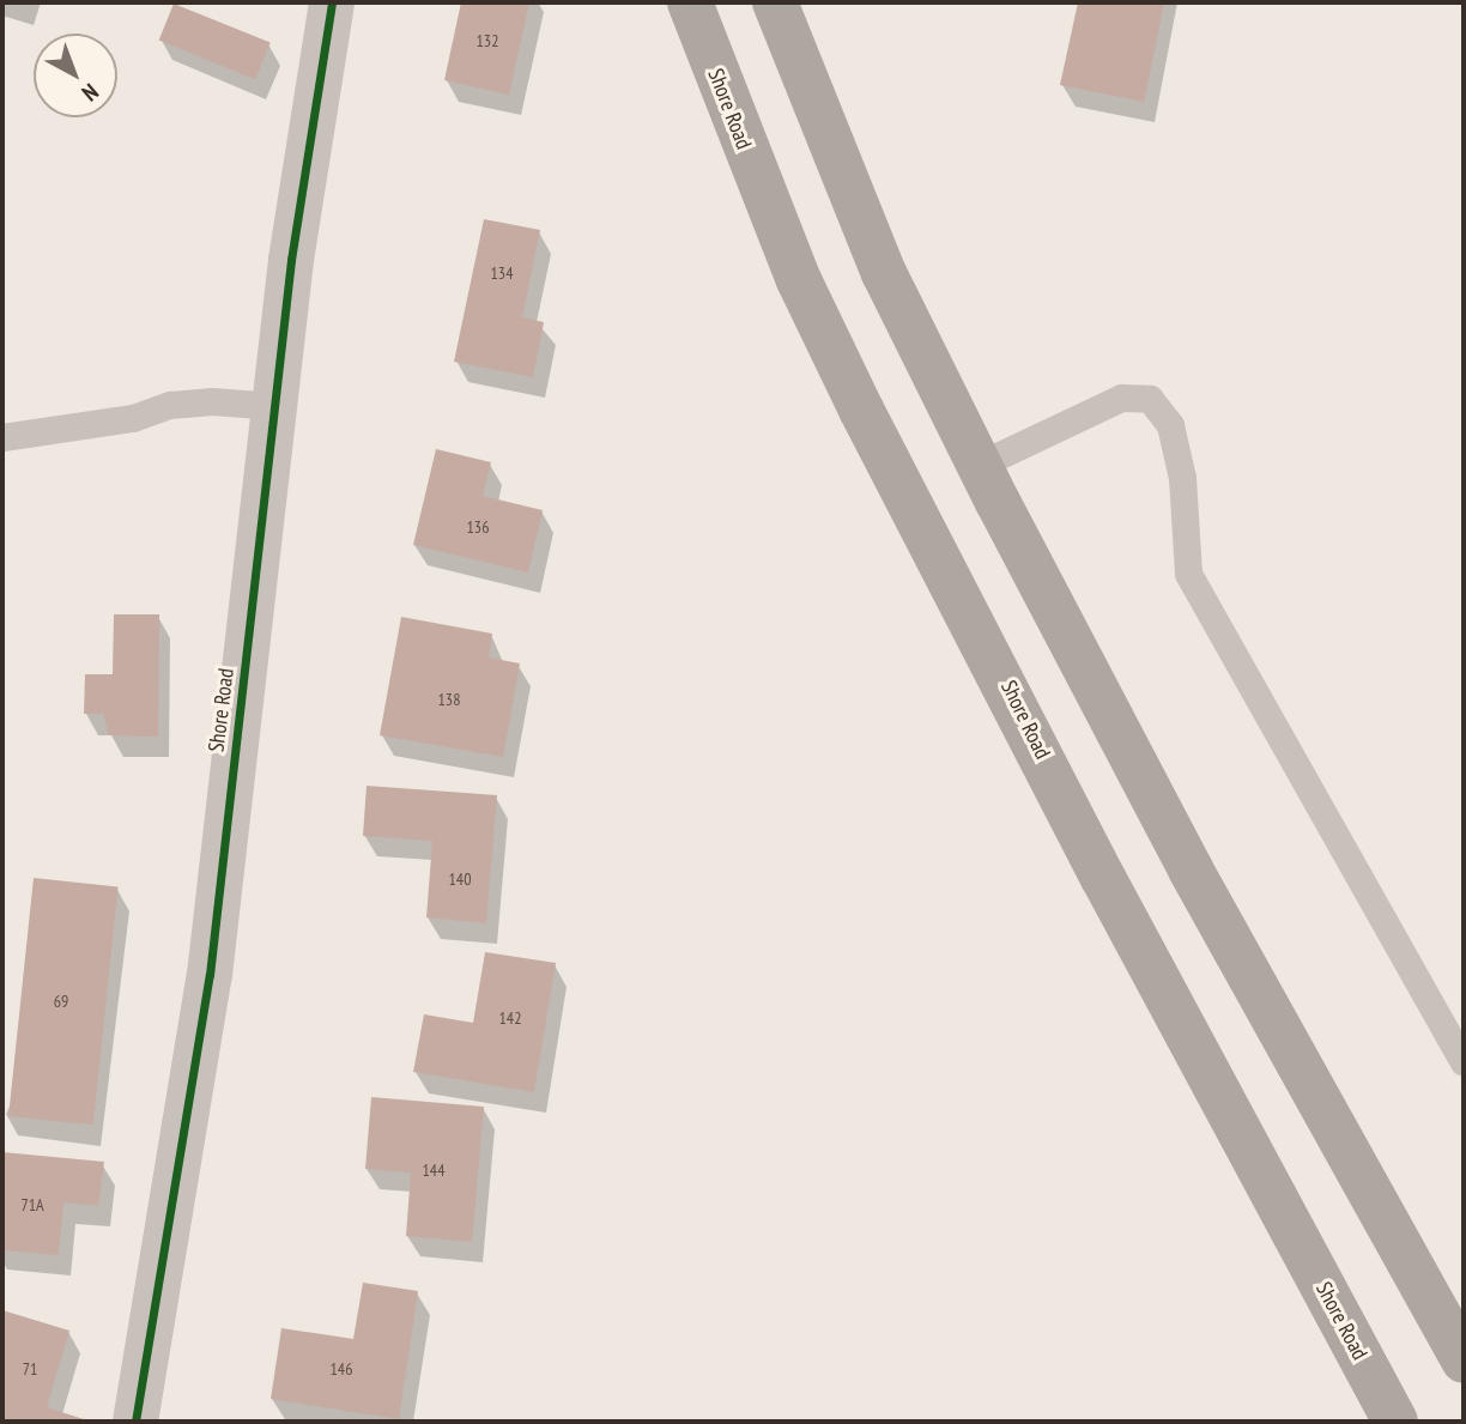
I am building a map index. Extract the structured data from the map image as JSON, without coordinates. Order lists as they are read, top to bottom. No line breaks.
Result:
{"streets":{"highway":["Shore Road"]},"house_numbers":["132","134","136","138","140","69","142","144","71A","71","146"],"north":"bottom right"}
